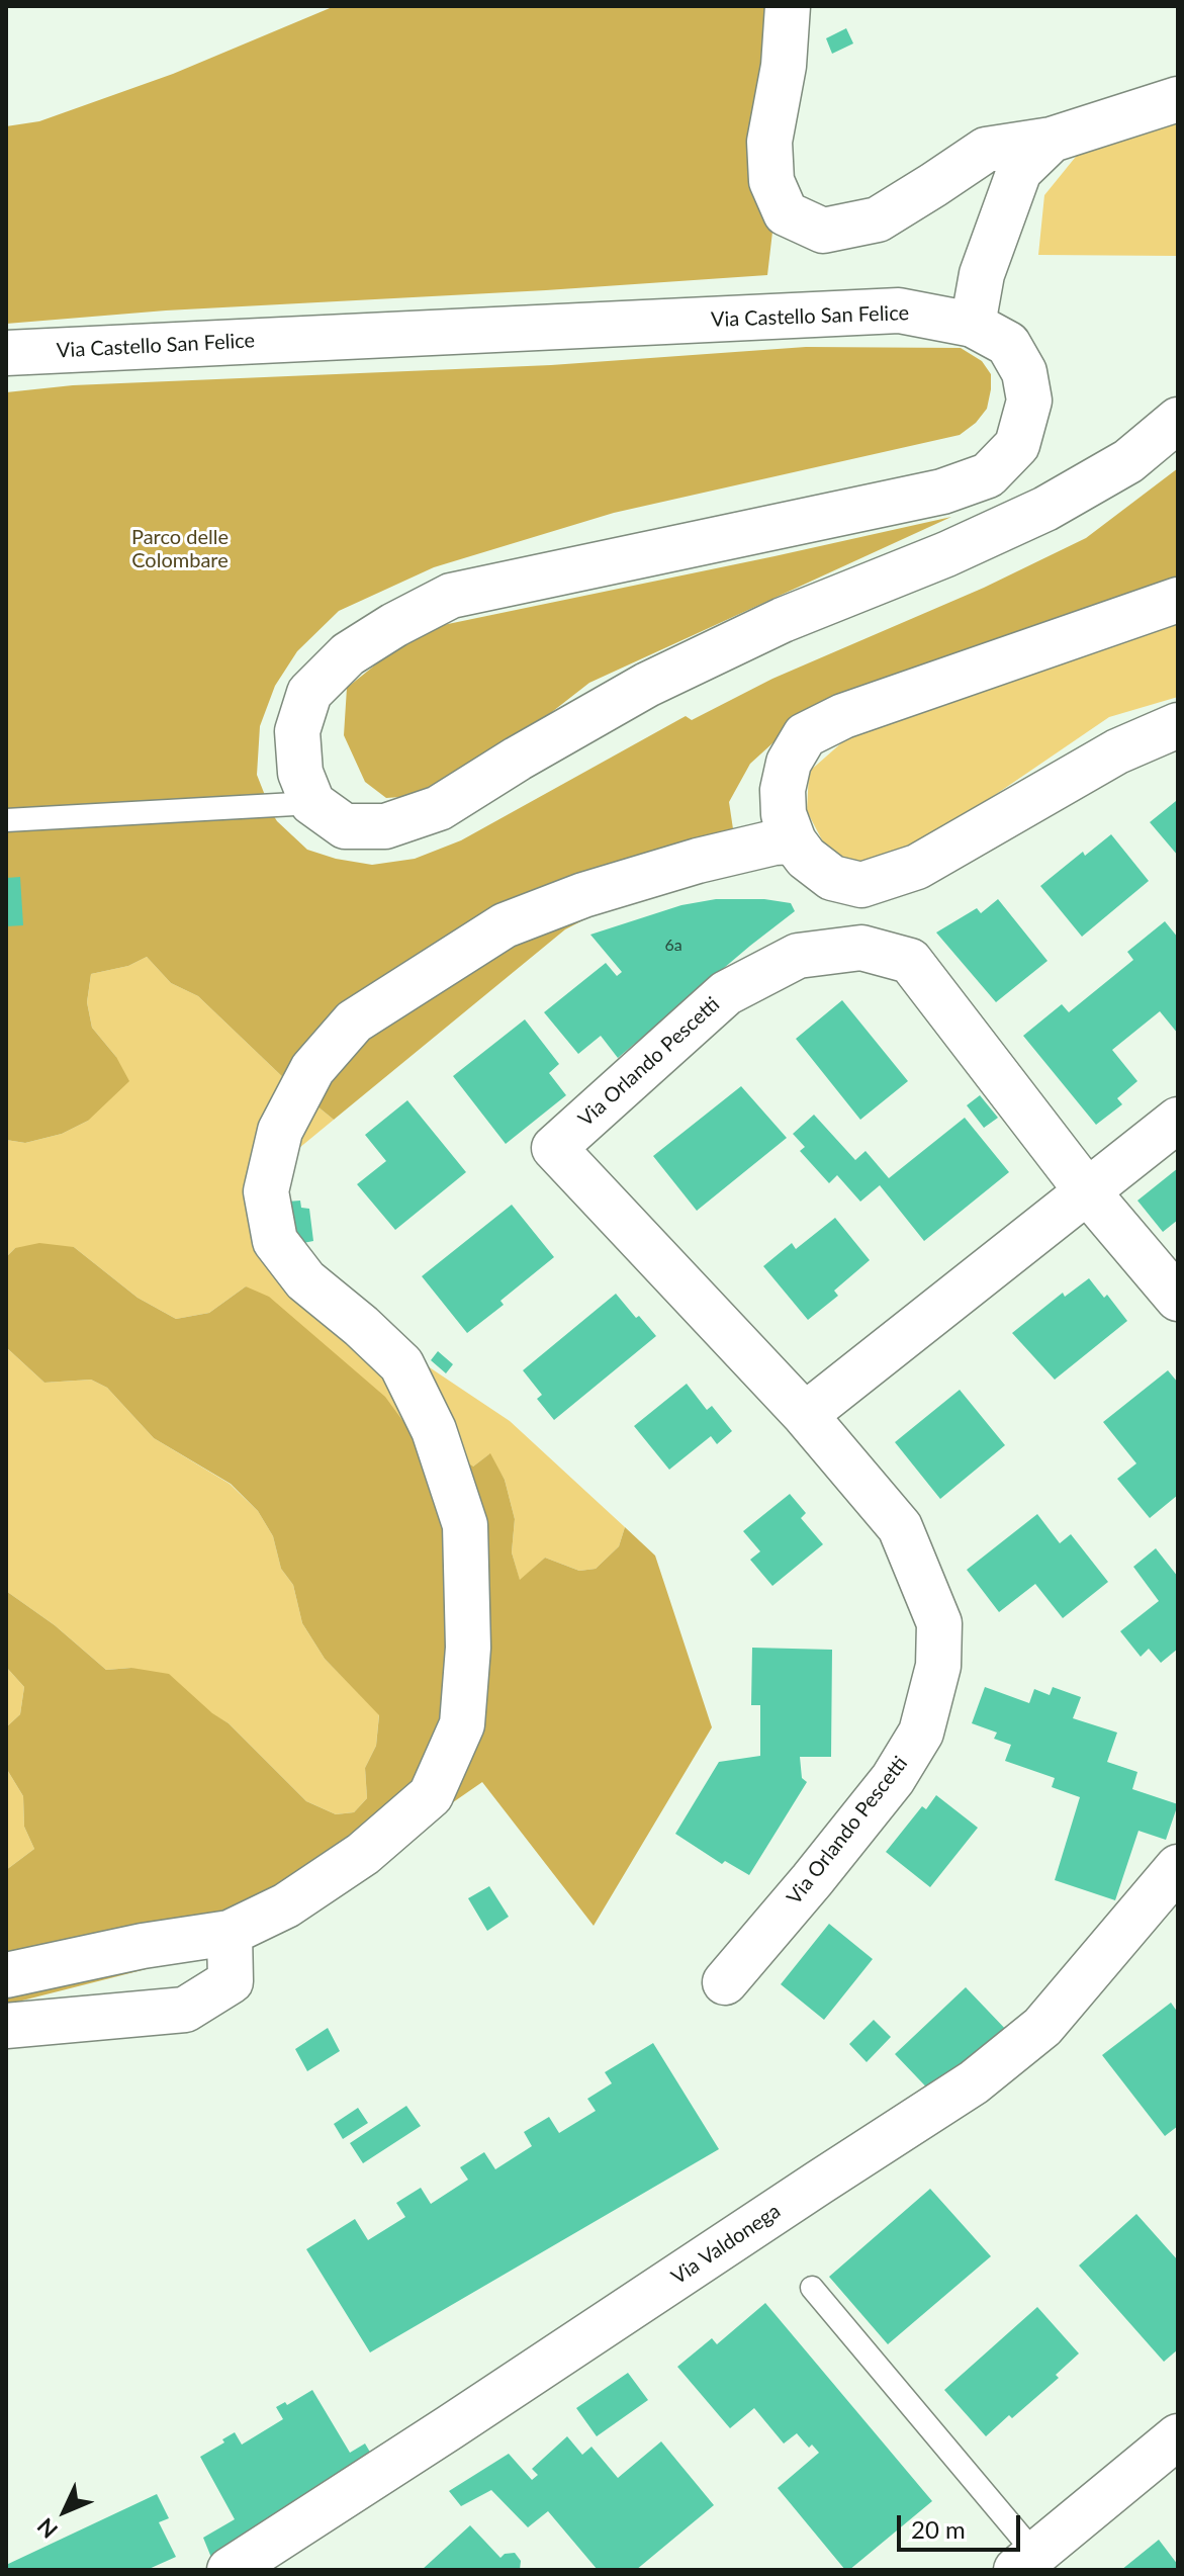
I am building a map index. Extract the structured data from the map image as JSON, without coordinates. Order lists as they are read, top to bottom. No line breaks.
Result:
{"streets":{"street":["Via Castello San Felice","Via Orlando Pescetti","Via Valdonega"]},"parks":["Parco delle Colombare"],"house_numbers":["6a"],"scale_bar":"20 m","north":"bottom left"}
